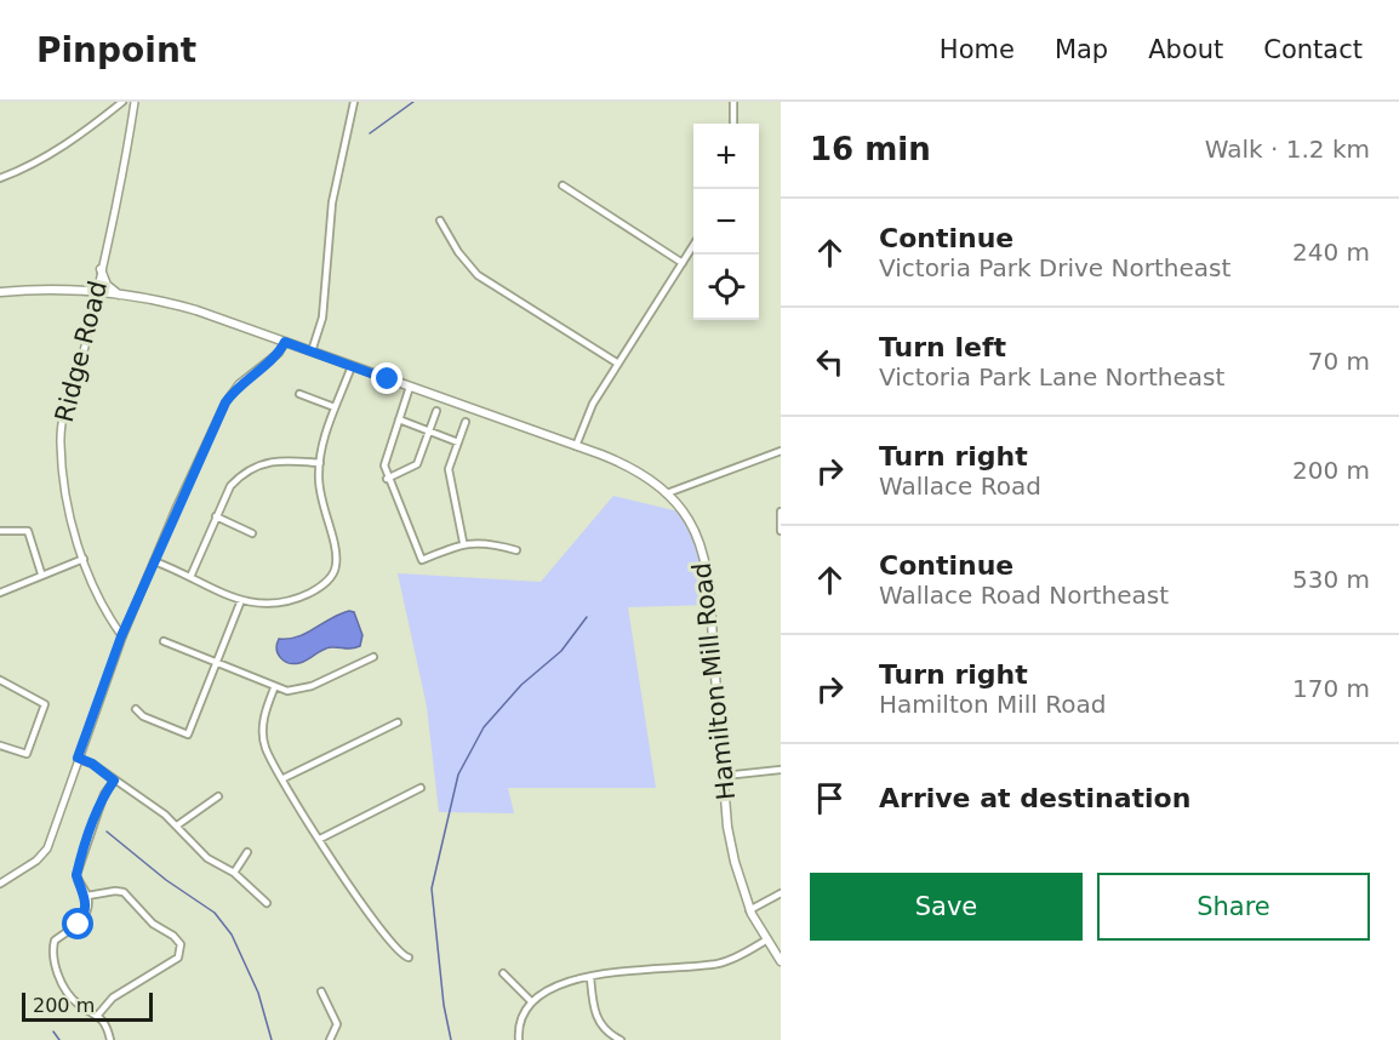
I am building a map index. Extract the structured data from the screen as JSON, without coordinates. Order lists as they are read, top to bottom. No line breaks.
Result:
{"streets":{"main road":["Hamilton Mill Road"],"street":["Ridge Road"]},"crossings":[["Ridge Road","Hamilton Mill Road"]],"scale_bar":"200 m","page":{"header":"Pinpoint","nav":["Home","Map","About","Contact"],"heading":["16 min","Walk · 1.2 km"],"map_buttons":["+","−"],"list":[["Continue","Victoria Park Drive Northeast","240 m"],["Turn left","Victoria Park Lane Northeast","70 m"],["Turn right","Wallace Road","200 m"],["Continue","Wallace Road Northeast","530 m"],["Turn right","Hamilton Mill Road","170 m"],"Arrive at destination"],"buttons":["Save","Share"],"scale":"200 m"}}
